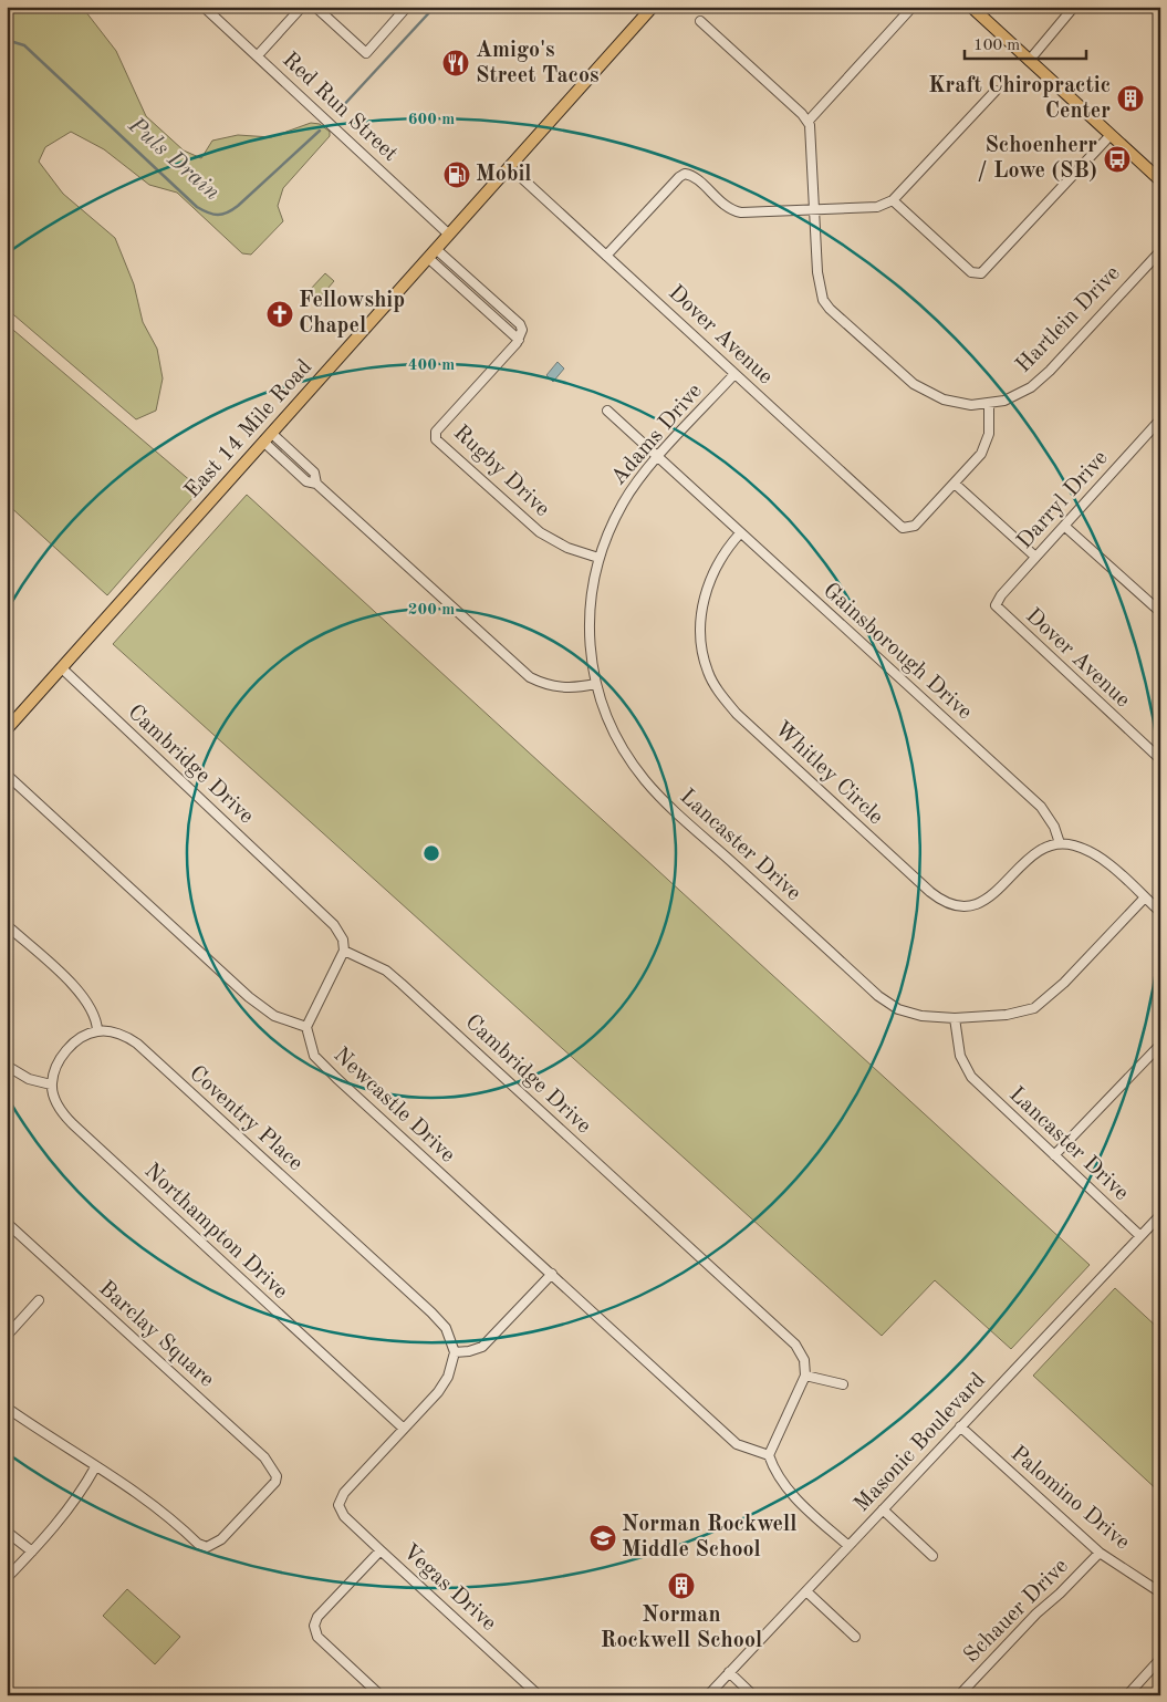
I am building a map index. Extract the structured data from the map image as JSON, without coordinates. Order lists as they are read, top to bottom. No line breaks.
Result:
{"streets":{"main road":["East 14 Mile Road"],"street":["Red Run Street","Hartlein Drive","Dover Avenue","Adams Drive","Rugby Drive","Darryl Drive","Gainsborough Drive","Cambridge Drive","Whitley Circle","Lancaster Drive","Newcastle Drive","Coventry Place","Northampton Drive","Barclay Square","Masonic Boulevard","Palomino Drive","Vegas Drive","Schauer Drive"]},"crossings":[["Red Run Street","East 14 Mile Road"],["Dover Avenue","East 14 Mile Road"],["Dover Avenue","Adams Drive"],["Dover Avenue","Darryl Drive"],["East 14 Mile Road","Cambridge Drive"],["Adams Drive","Rugby Drive"],["Adams Drive","Gainsborough Drive"],["Adams Drive","Lancaster Drive"],["Gainsborough Drive","Whitley Circle"],["Lancaster Drive","Masonic Boulevard"],["Northampton Drive","Vegas Drive"],["Masonic Boulevard","Palomino Drive"],["Palomino Drive","Schauer Drive"]],"water":["Puls Drain"],"places":{"restaurant":["Amigo's Street Tacos"],"building":["Kraft Chiropractic Center","Norman Rockwell School"],"bus stop":["Schoenherr / Lowe (SB)"],"fuel station":["Mobil"],"church":["Fellowship Chapel"],"school or university":["Norman Rockwell Middle School"]},"scale_bar":"100 m","rings":["600 m","400 m","200 m"]}
